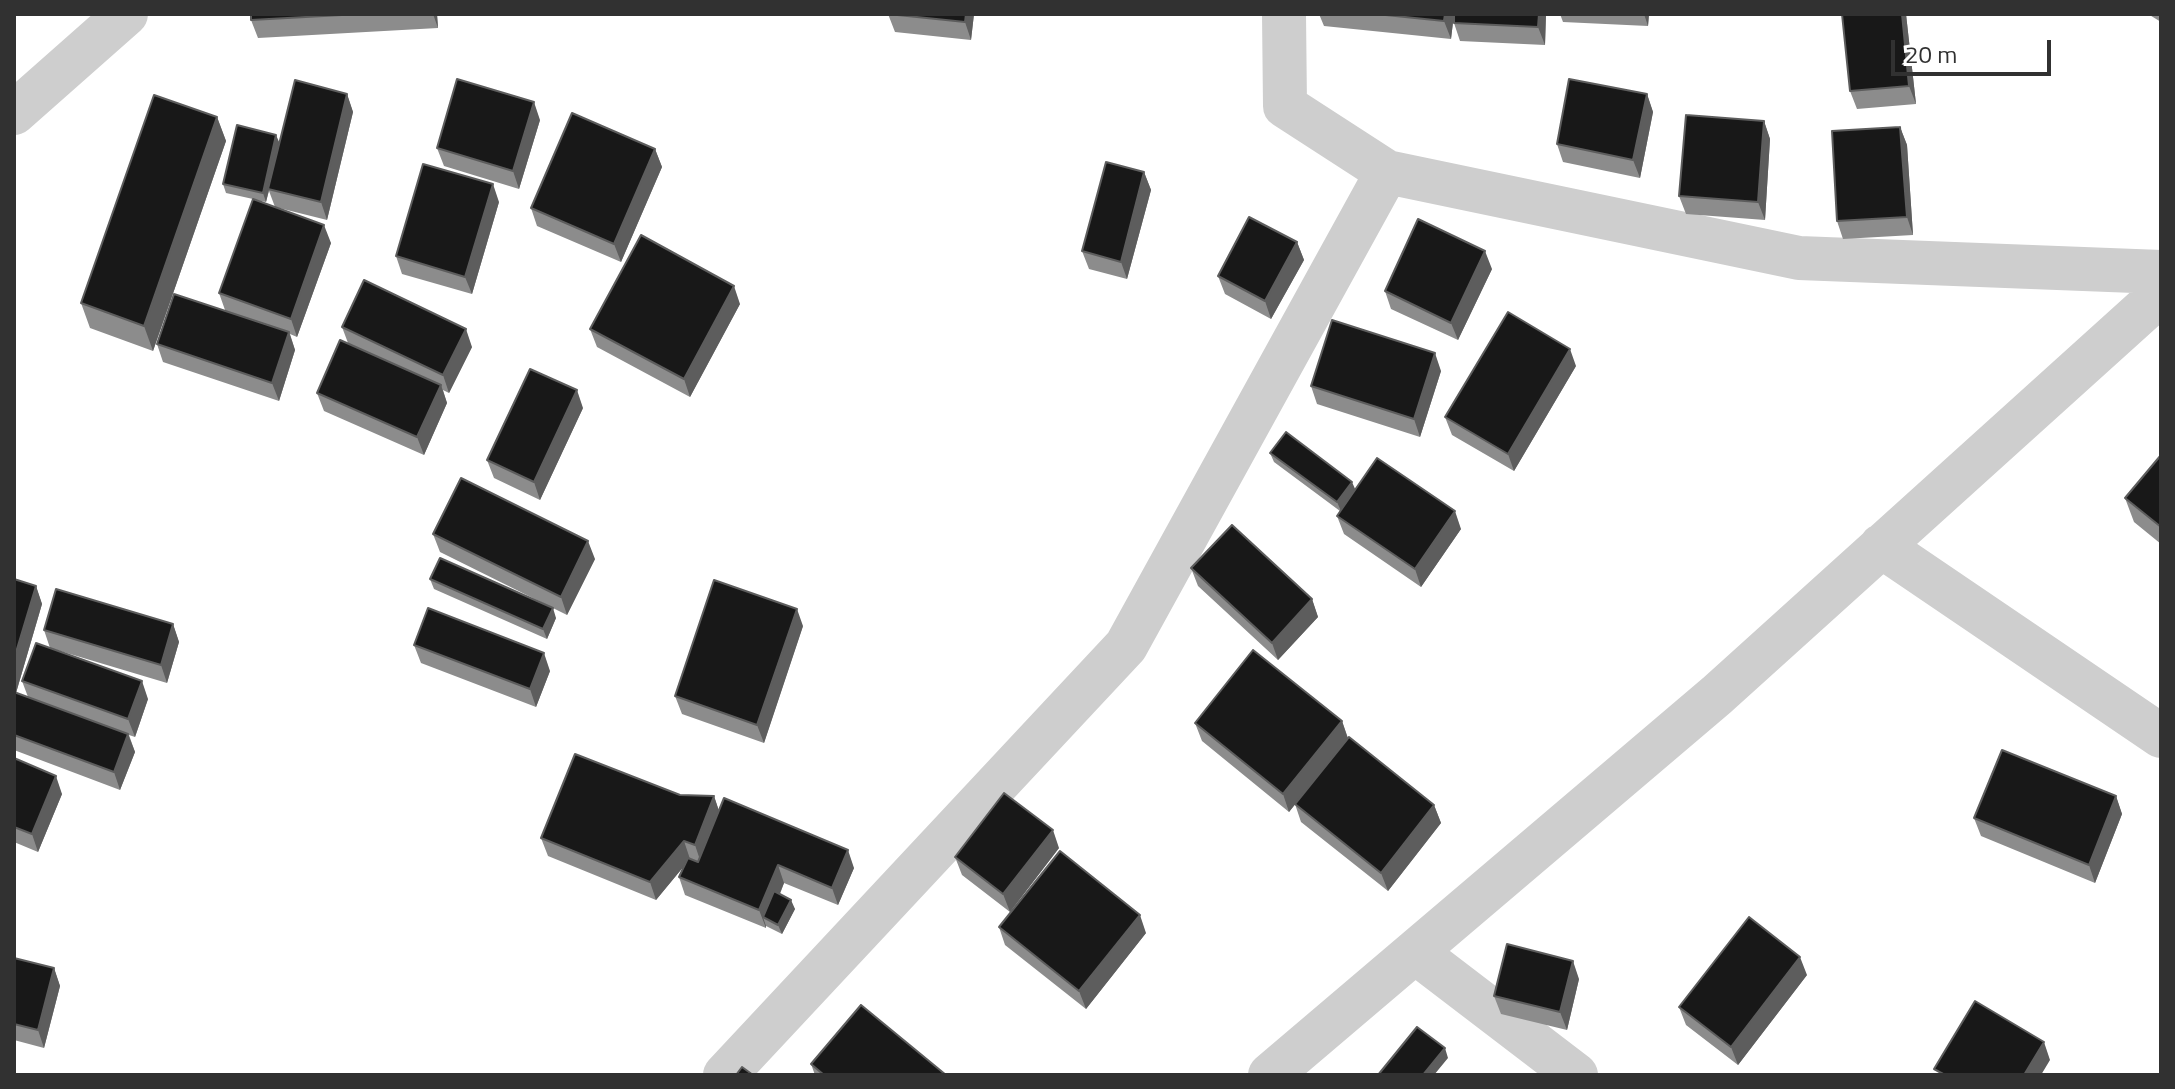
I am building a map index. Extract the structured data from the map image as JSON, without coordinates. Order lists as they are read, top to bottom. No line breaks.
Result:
{"scale_bar":"20 m"}
